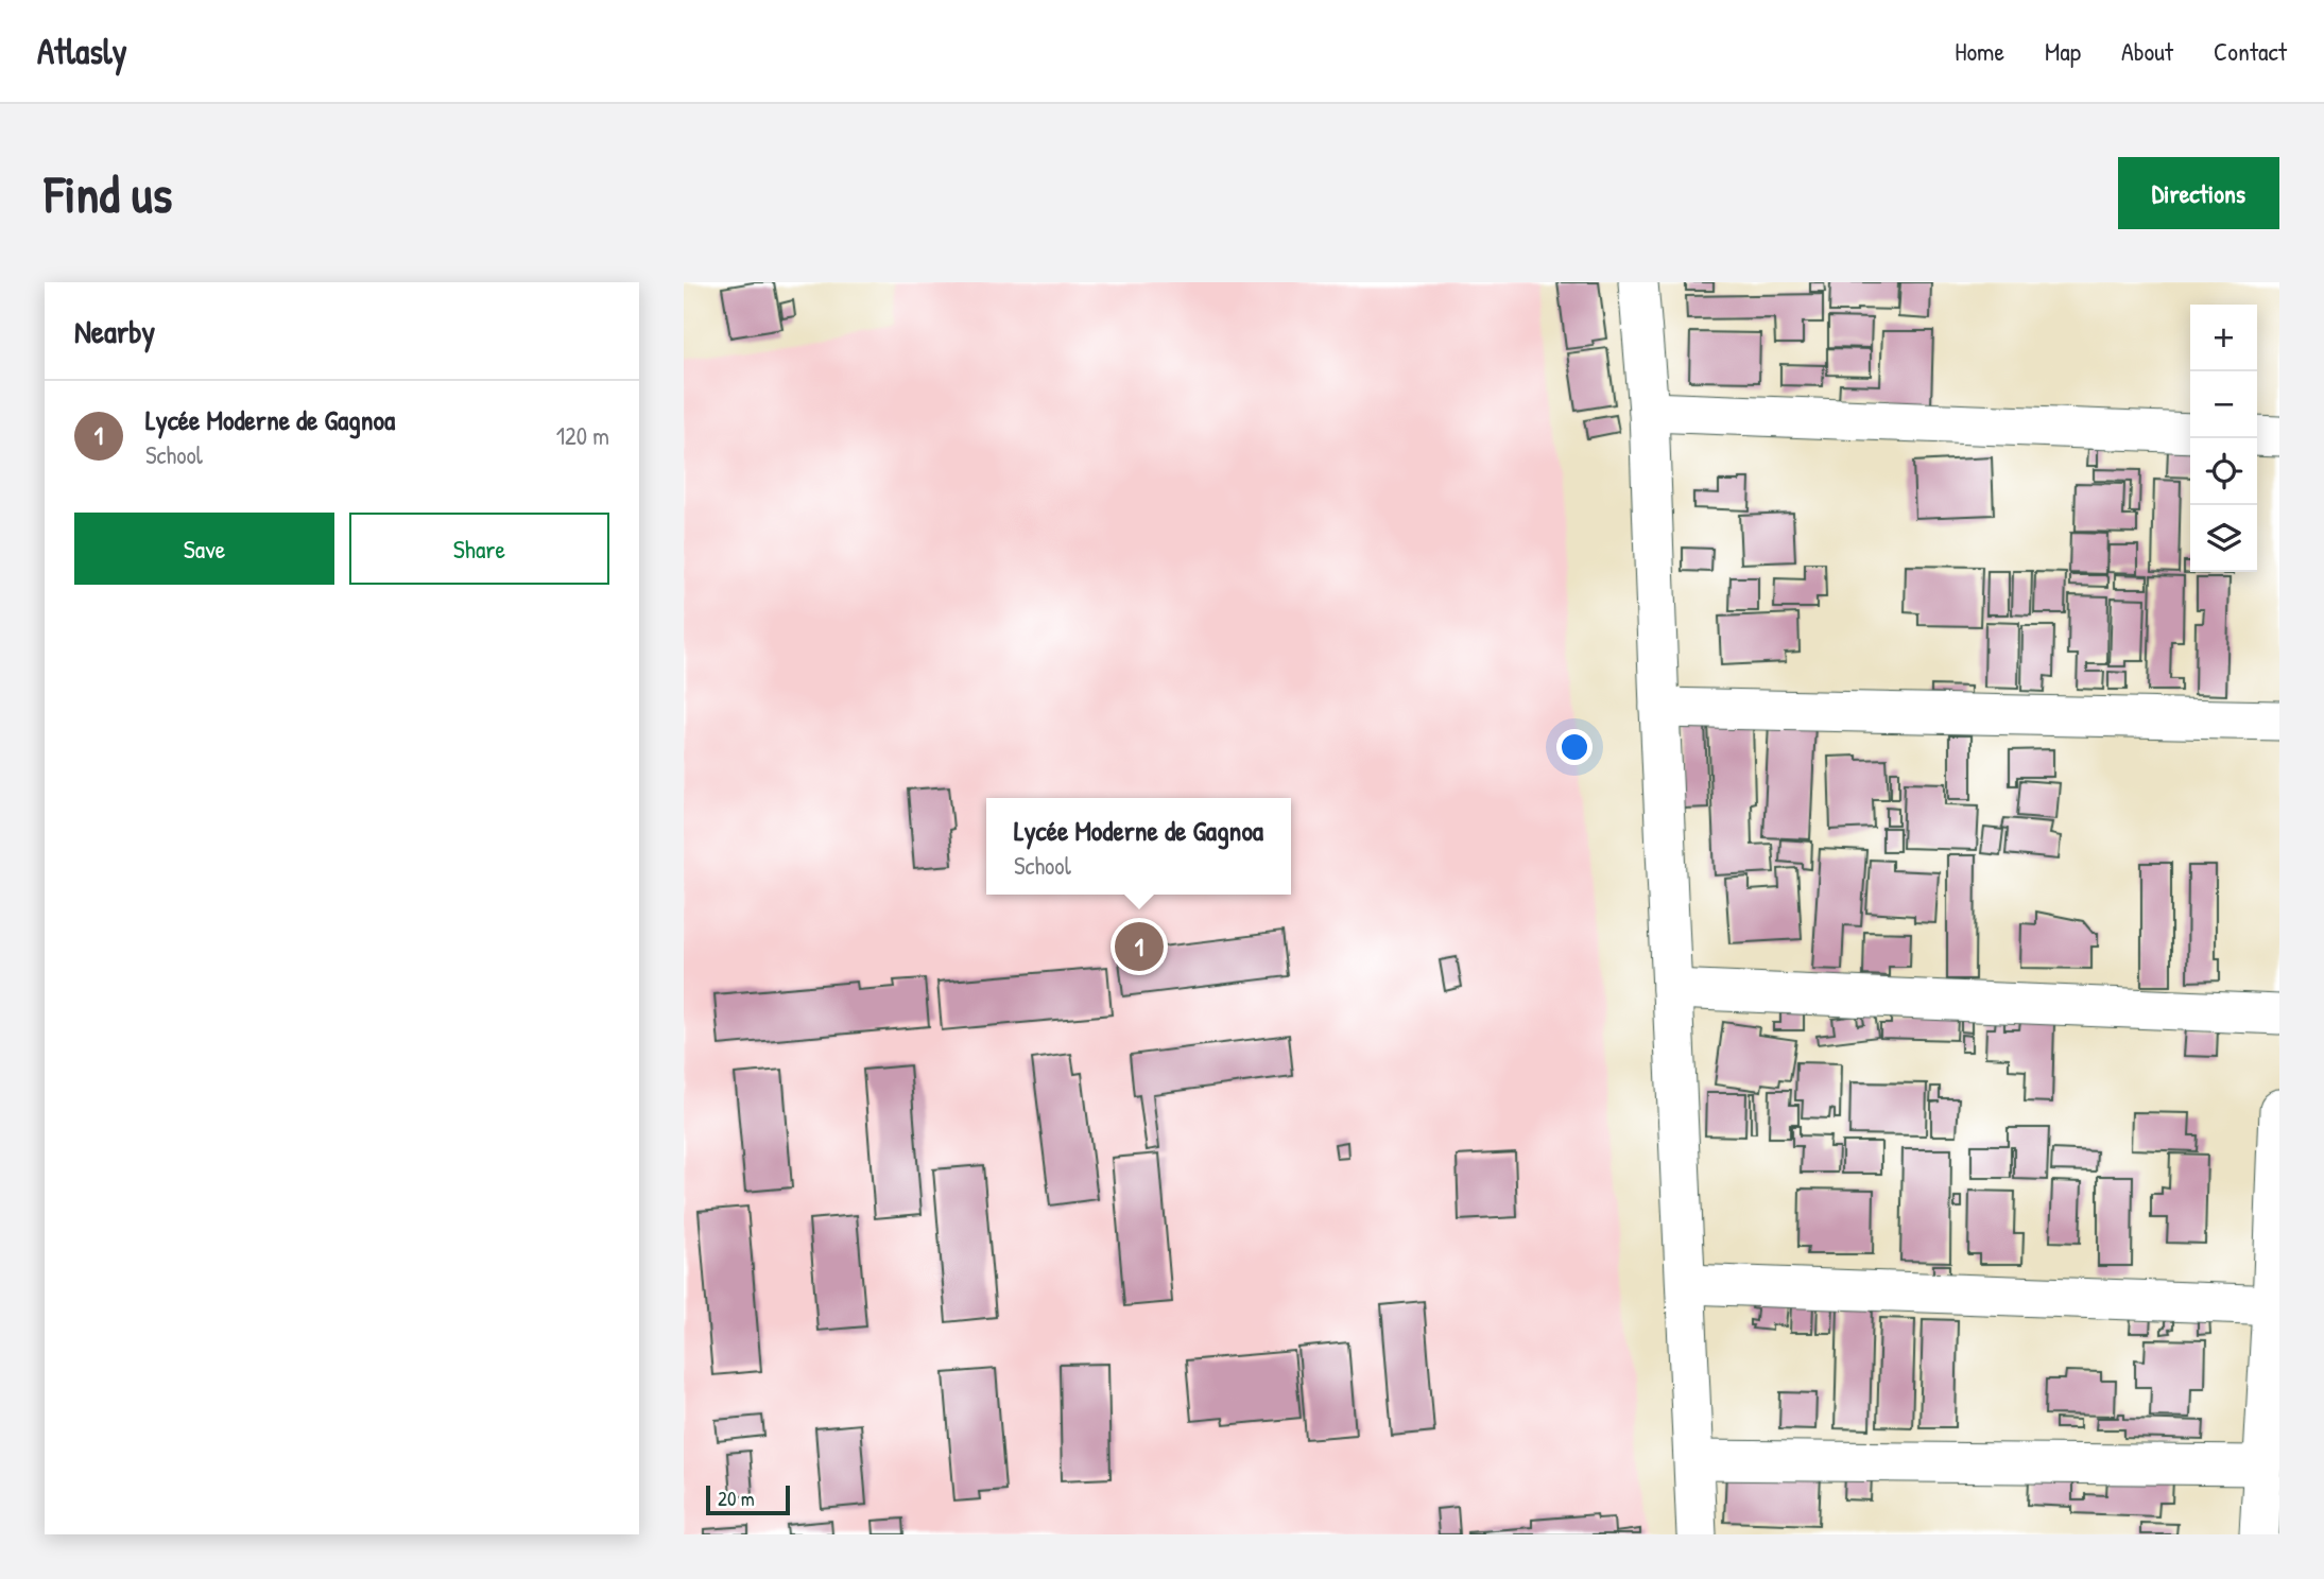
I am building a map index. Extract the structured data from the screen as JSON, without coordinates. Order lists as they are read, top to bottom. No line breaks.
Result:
{"scale_bar":"20 m","page":{"header":"Atlasly","nav":["Home","Map","About","Contact"],"buttons":["Directions",["Save","Share"]],"title":"Find us","heading":"Nearby","map_buttons":["+","−"],"list":[{"mark":"1","name":"Lycée Moderne de Gagnoa","note":"School","value":"120 m"}],"popup":["Lycée Moderne de Gagnoa","School"],"pins":"1","scale":"20 m"}}
